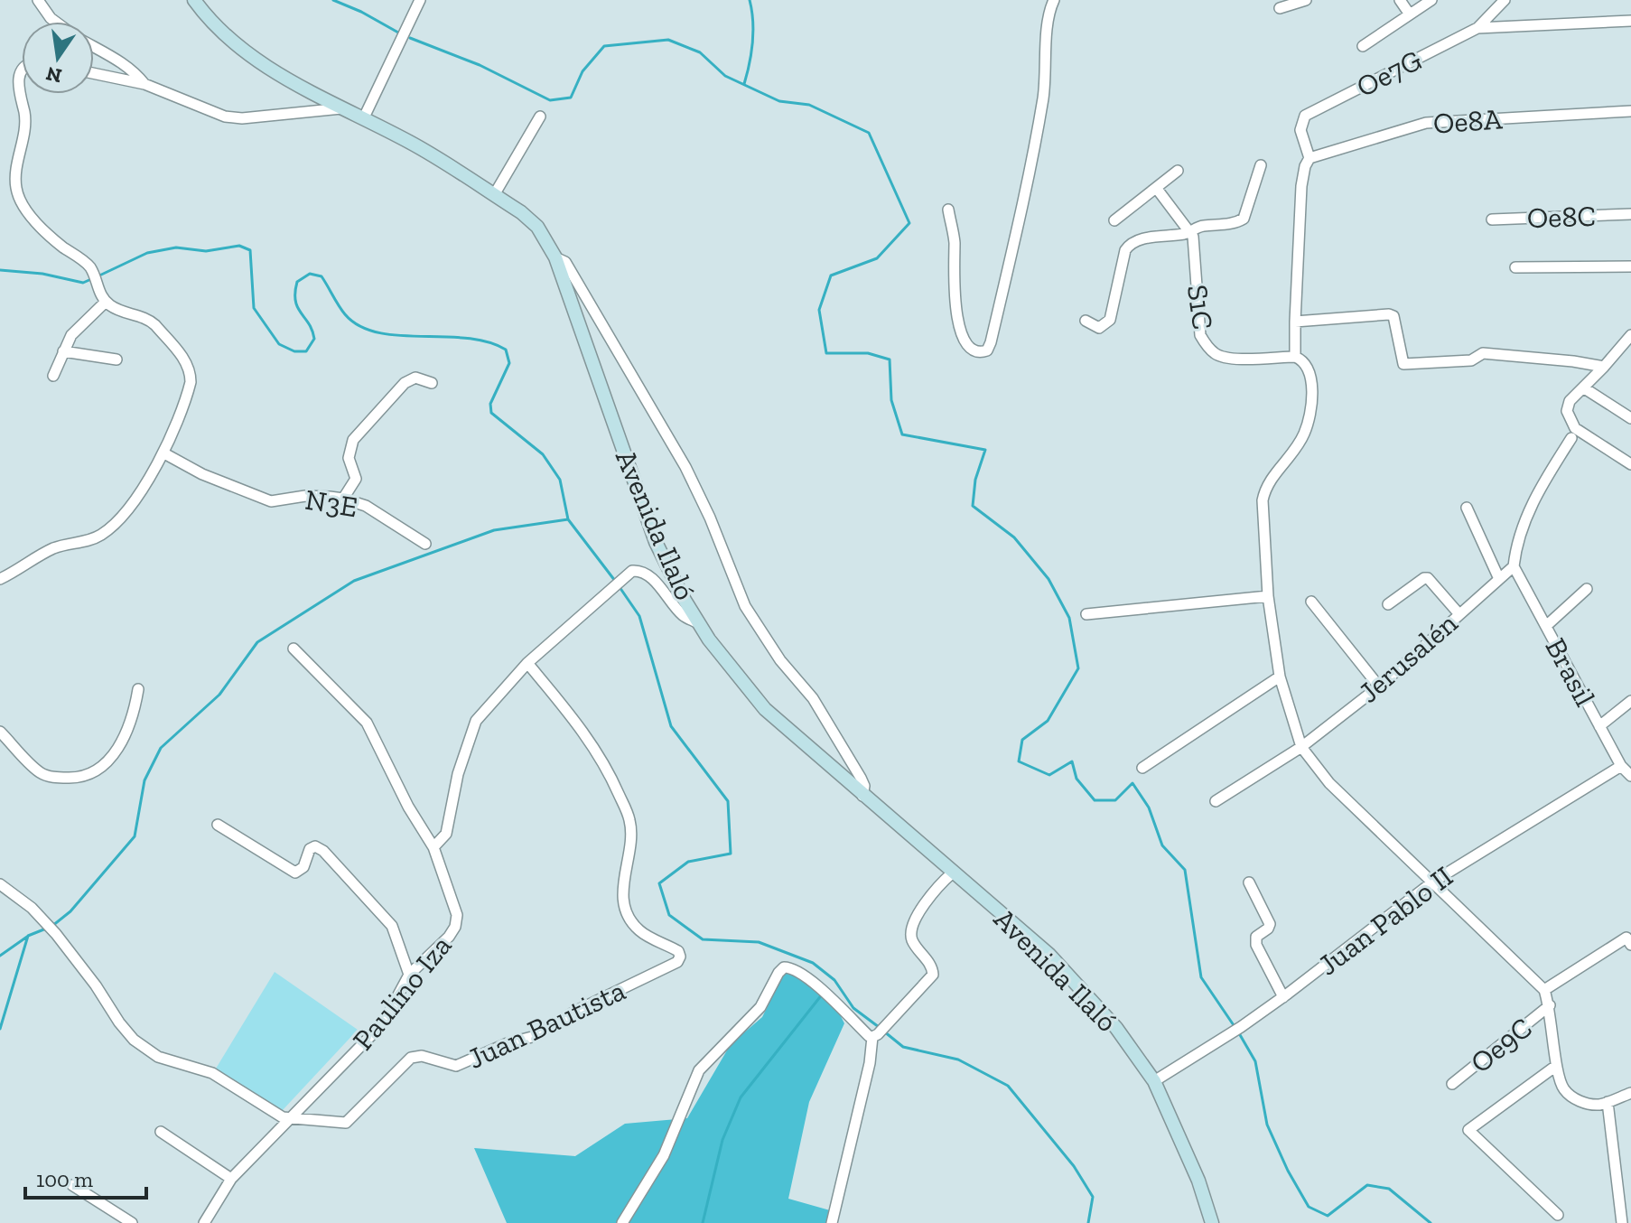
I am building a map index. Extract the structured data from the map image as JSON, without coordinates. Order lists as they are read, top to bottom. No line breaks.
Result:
{"streets":{"main road":["Avenida Ilaló"],"street":["Oe7G","Oe8A","Oe8C","S1C","N3E","Jerusalén","Brasil","Juan Pablo II","Paulino Iza","Juan Bautista","Oe9C"]},"crossings":[["Oe7G","Oe8A"],["Avenida Ilaló","Juan Pablo II"],["Jerusalén","Brasil"],["Brasil","Juan Pablo II"],["Paulino Iza","Juan Bautista"]],"scale_bar":"100 m","north":"bottom"}
